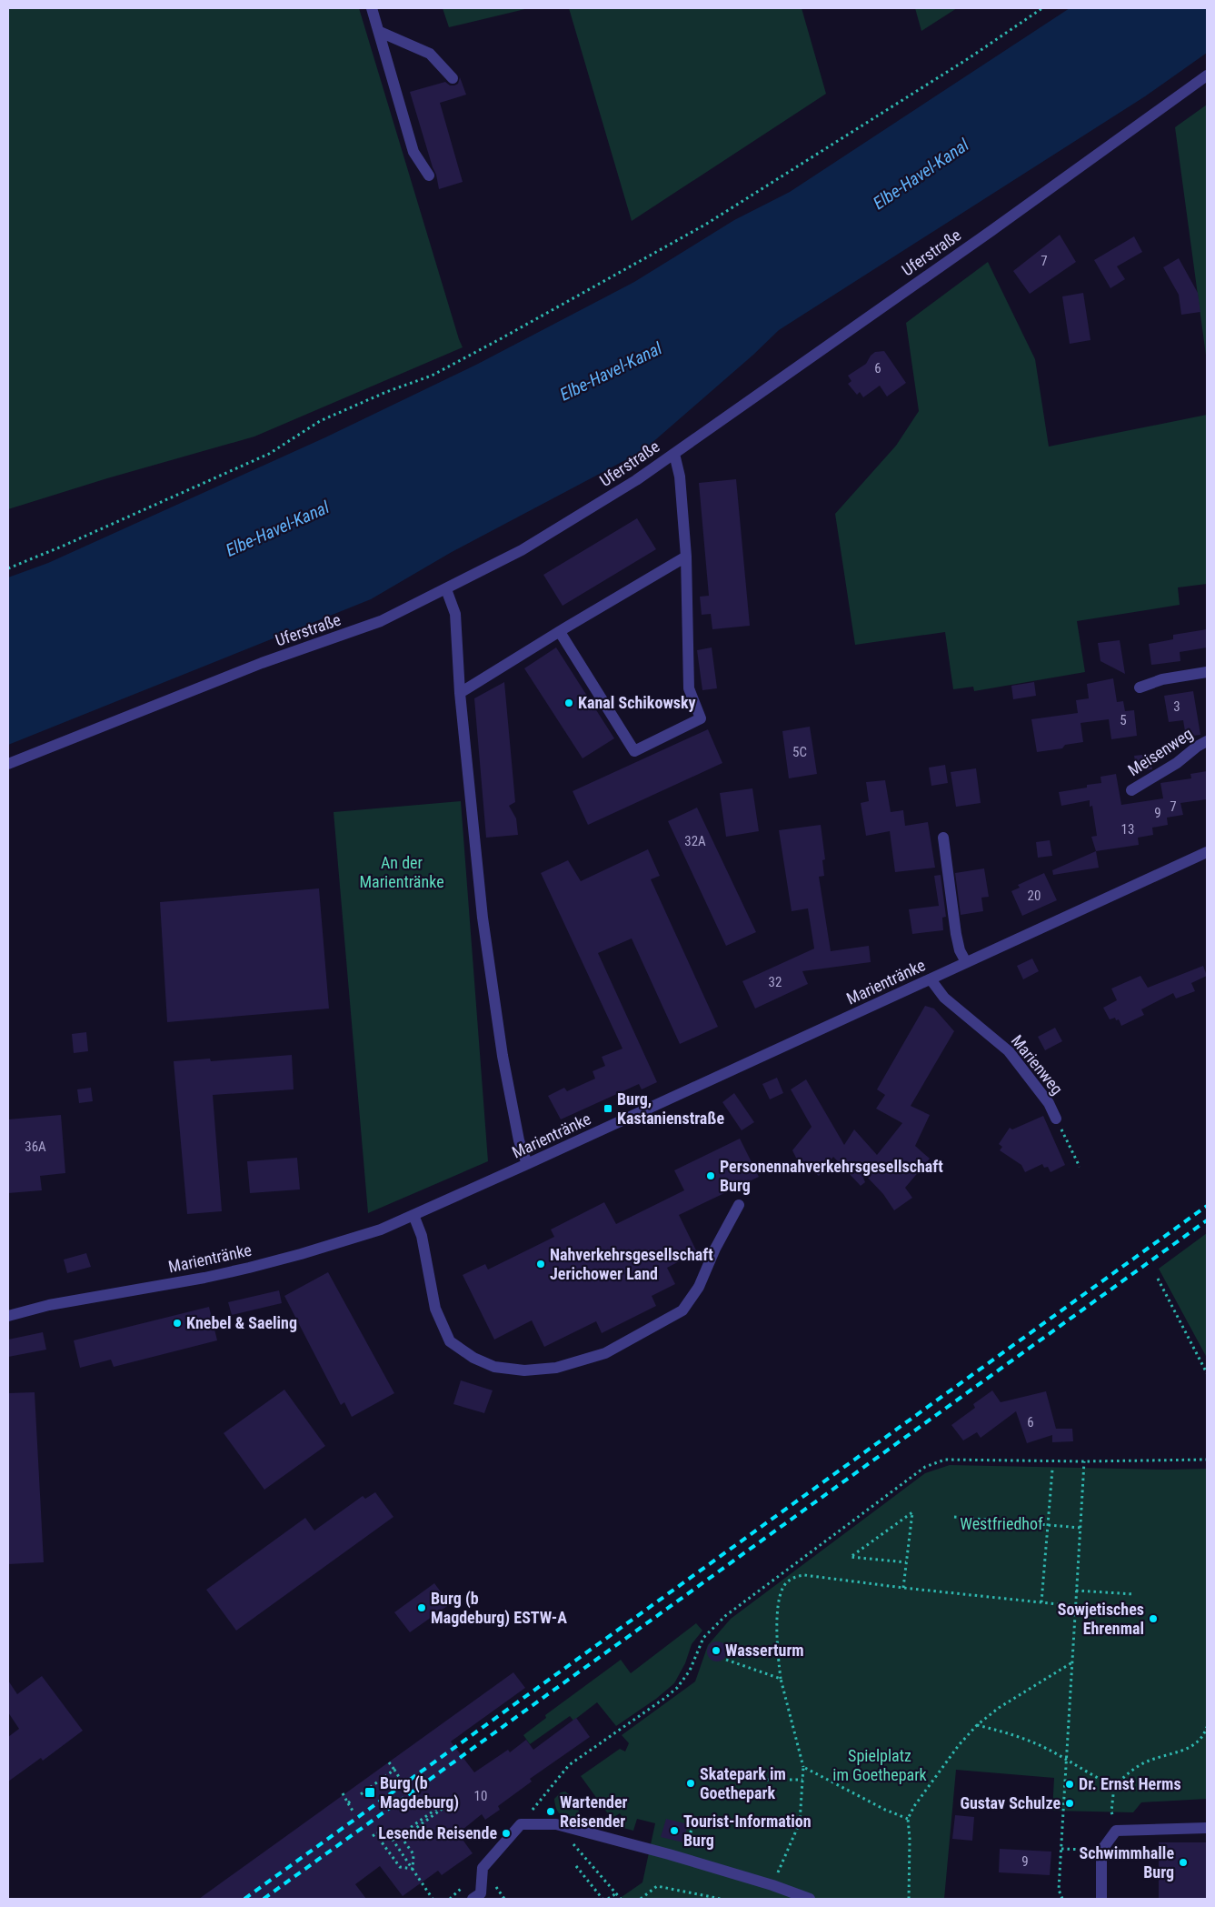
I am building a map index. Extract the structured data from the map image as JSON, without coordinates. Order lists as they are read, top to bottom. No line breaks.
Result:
{"streets":{"street":["Uferstraße","Meisenweg","Marientränke","Marienweg"]},"crossings":[["Marientränke","Marienweg"]],"water":["Elbe-Havel-Kanal"],"parks":["An der Marientränke","Westfriedhof","Spielplatz im Goethepark"],"places":{"other":["Kanal Schikowsky","Personennahverkehrsgesellschaft Burg","Nahverkehrsgesellschaft Jerichower Land","Knebel & Saeling","Burg (b Magdeburg) ESTW-A","Sowjetisches Ehrenmal","Wasserturm","Skatepark im Goethepark","Dr. Ernst Herms","Gustav Schulze","Wartender Reisender","Tourist-Information Burg","Lesende Reisende","Schwimmhalle Burg"],"transit":["Burg, Kastanienstraße","Burg (b Magdeburg)"]},"house_numbers":["7","6","3","5","5C","7","9","13","32A","20","32","36A","6","10","9"]}
